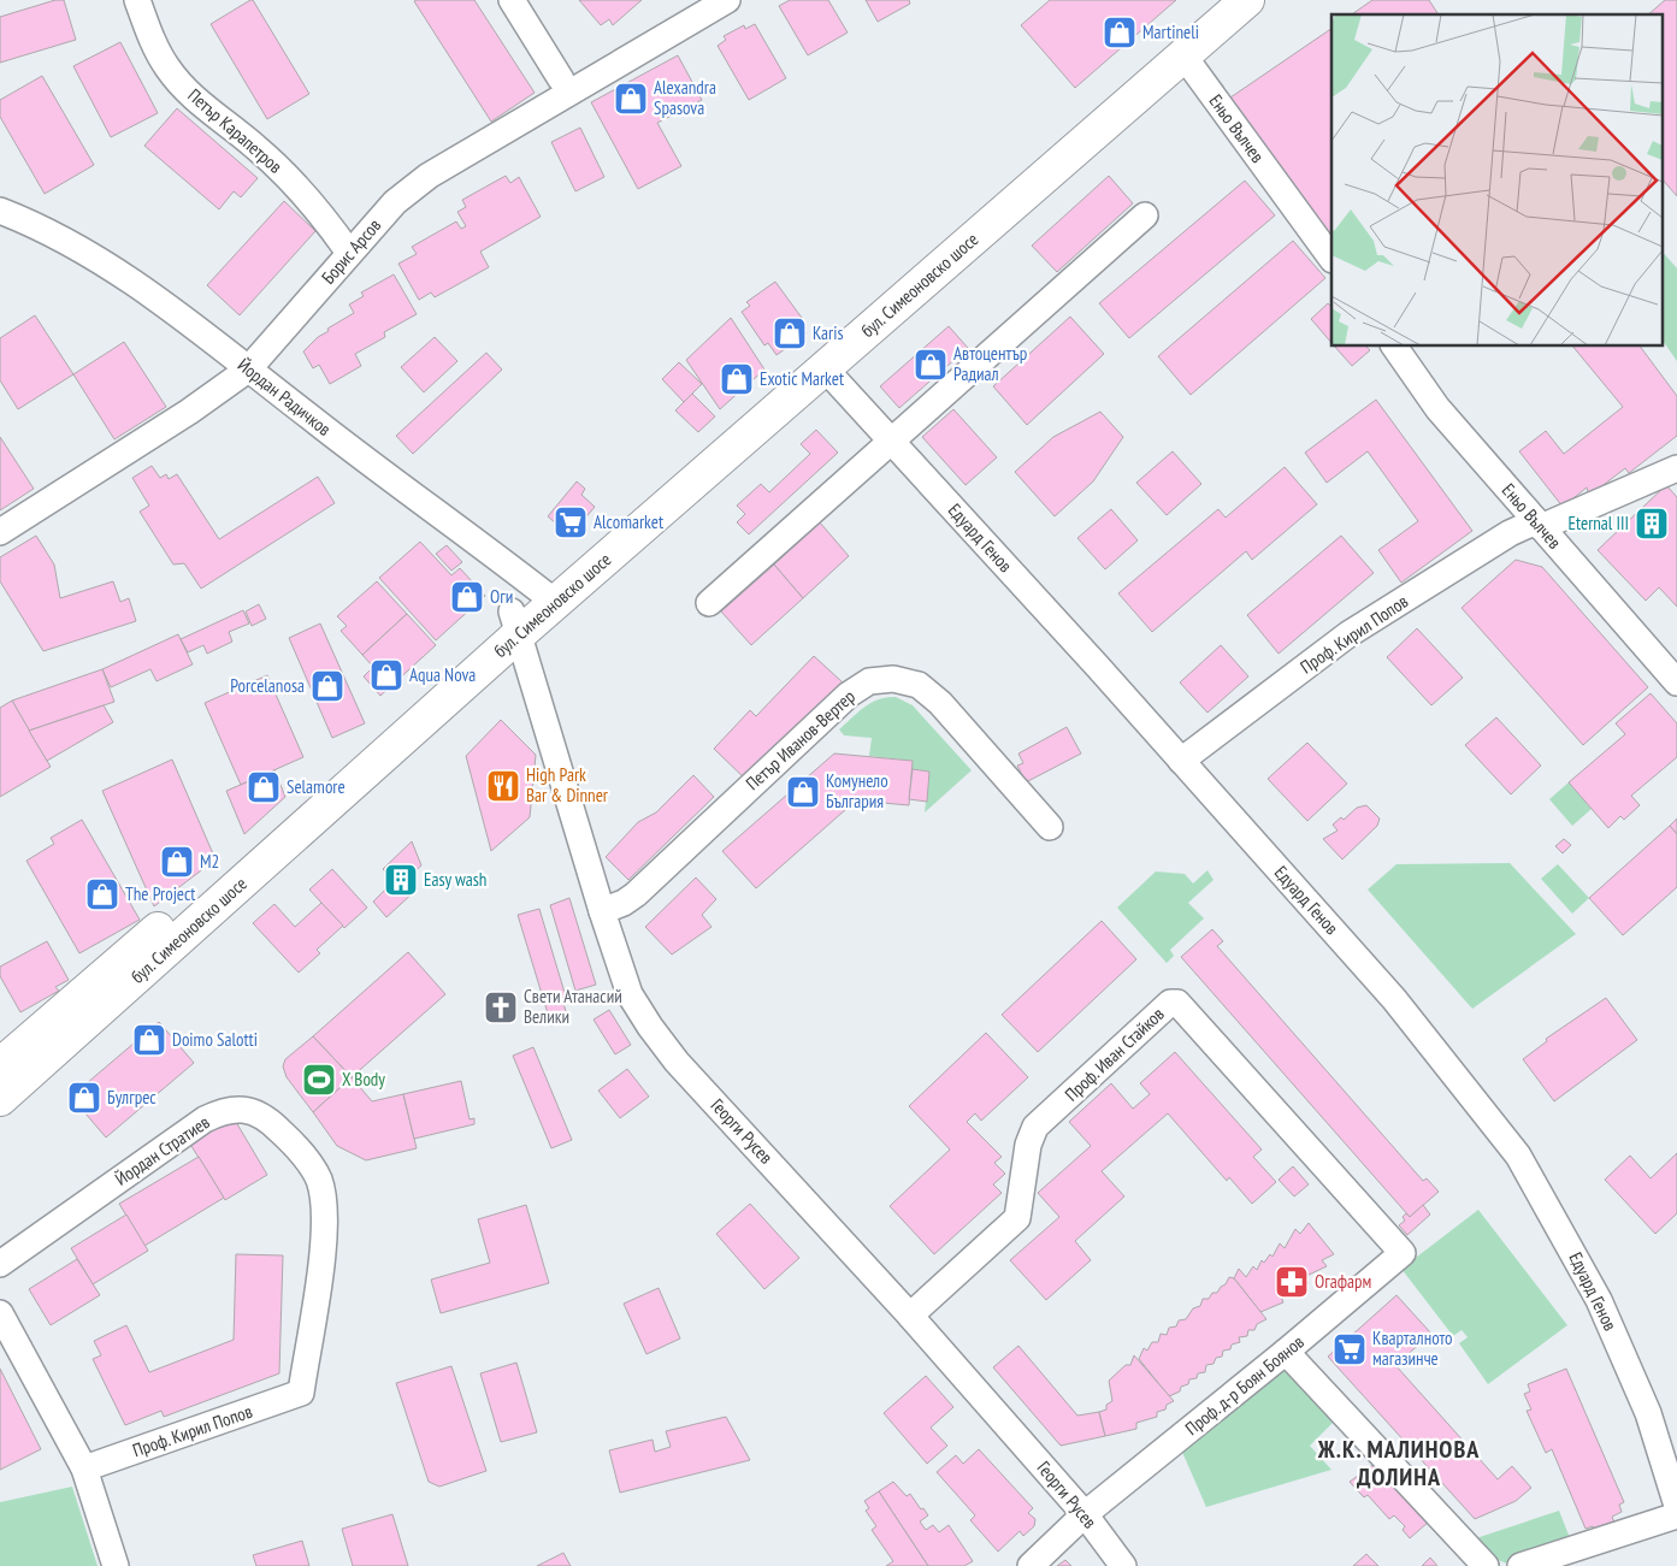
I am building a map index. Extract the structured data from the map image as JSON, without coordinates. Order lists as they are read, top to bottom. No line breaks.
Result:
{"streets":{"main road":["бул. Симеоновско шосе"],"street":["Еньо Вълчев","Петър Карапетров","Борис Арсов","Йордан Радичков","Едуард Генов","Проф. Кирил Попов","Петър Иванов-Вертер","Проф. Иван Стайков","Георги Русев","Йордан Стратиев","Проф. д-р Боян Боянов"]},"crossings":[["Еньо Вълчев","бул. Симеоновско шосе"],["Еньо Вълчев","Проф. Кирил Попов"],["Петър Карапетров","Борис Арсов"],["Борис Арсов","Йордан Радичков"],["бул. Симеоновско шосе","Йордан Радичков"],["бул. Симеоновско шосе","Едуард Генов"],["бул. Симеоновско шосе","Георги Русев"],["Едуард Генов","Проф. Кирил Попов"],["Проф. Кирил Попов","Йордан Стратиев"],["Петър Иванов-Вертер","Георги Русев"],["Проф. Иван Стайков","Георги Русев"],["Проф. Иван Стайков","Проф. д-р Боян Боянов"],["Георги Русев","Проф. д-р Боян Боянов"]],"districts":["Ж.К. МАЛИНОВА ДОЛИНА"],"places":{"shop":["Martineli","Alexandra Spasova","Karis","Автоцентър Радиал","Exotic Market","Оги","Aqua Nova","Porcelanosa","Selamore","Комунело България","M2","The Project","Doimo Salotti","Булгрес"],"supermarket":["Alcomarket","Кварталното магазинче"],"building":["Eternal III","Easy wash"],"restaurant":["High Park Bar & Dinner"],"church":["Свети Атанасий Велики"],"sports":["X Body"],"pharmacy":["Огафарм"]}}
